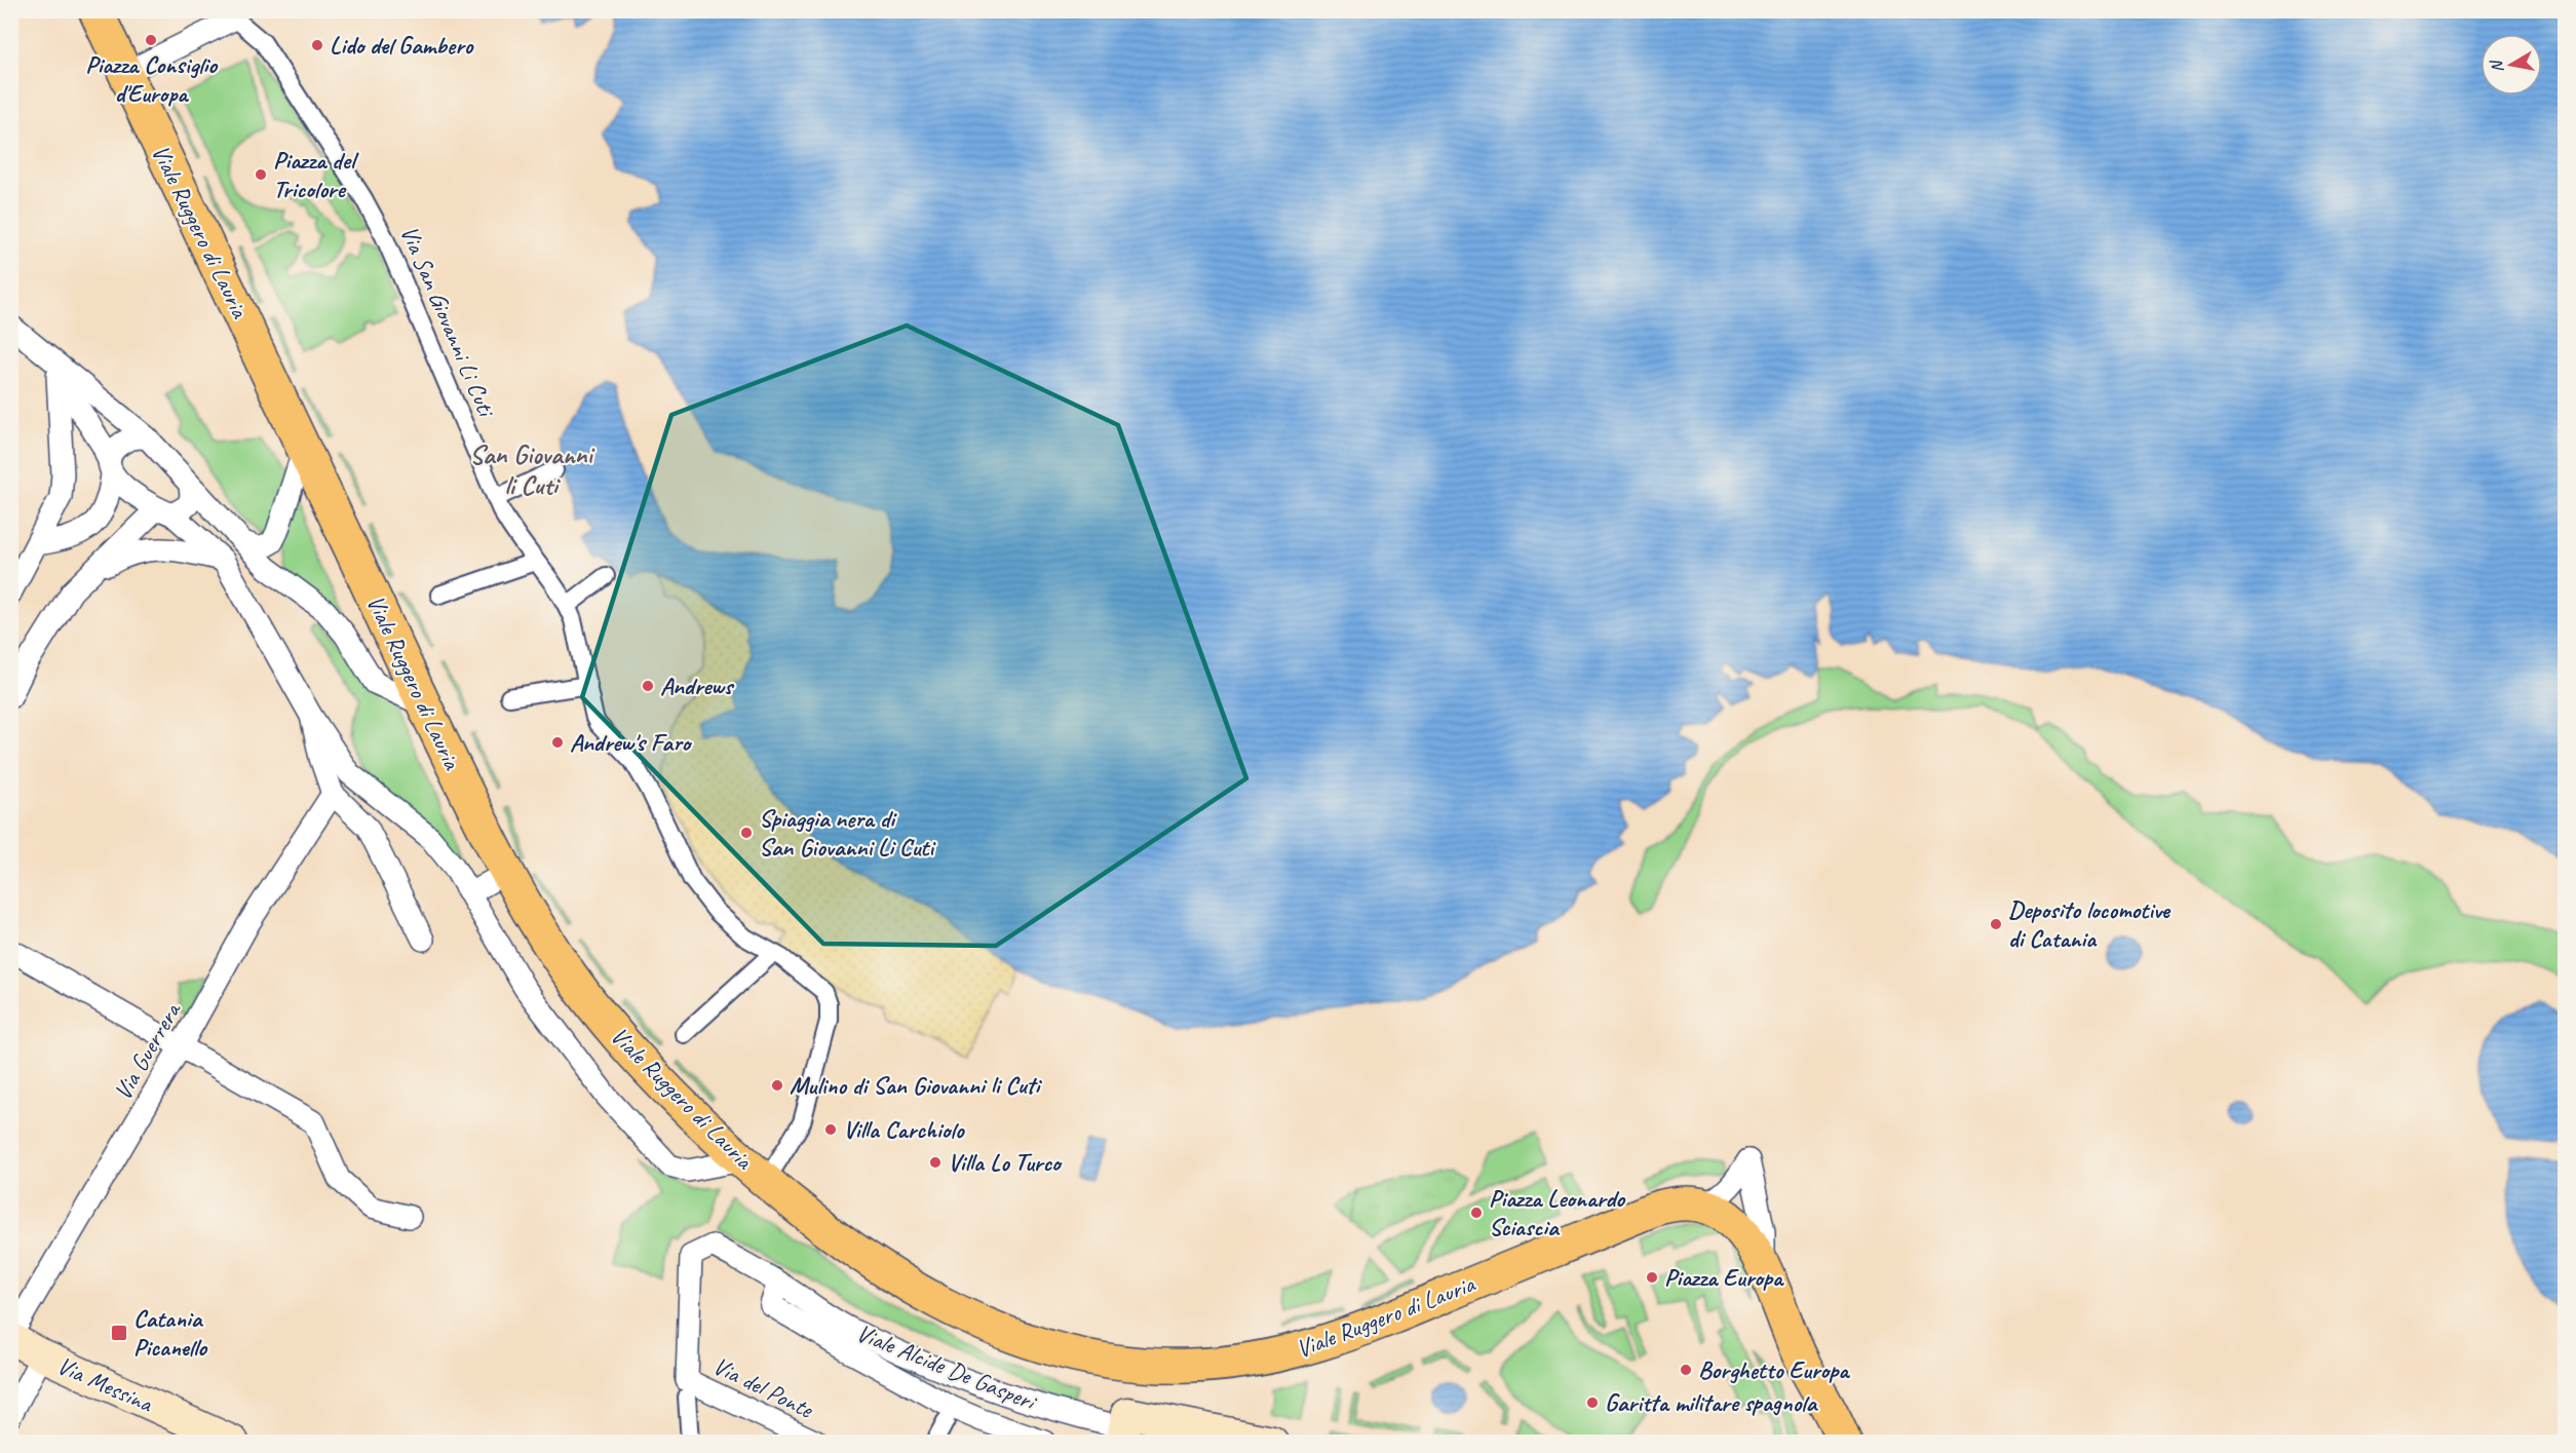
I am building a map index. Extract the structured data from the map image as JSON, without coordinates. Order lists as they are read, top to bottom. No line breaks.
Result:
{"streets":{"main road":["Viale Ruggero di Lauria","Viale Alcide De Gasperi","Via Messina"],"street":["Via San Giovanni Li Cuti","Via Guerrera","Via del Ponte"]},"crossings":[["Viale Ruggero di Lauria","Via San Giovanni Li Cuti"],["Via Guerrera","Via Messina"],["Viale Alcide De Gasperi","Via del Ponte"]],"districts":["San Giovanni li Cuti"],"places":{"other":["Piazza Consiglio d'Europa","Lido del Gambero","Piazza del Tricolore","Andrews","Andrew's Faro","Spiaggia nera di San Giovanni Li Cuti","Deposito locomotive di Catania","Mulino di San Giovanni li Cuti","Villa Carchiolo","Villa Lo Turco","Piazza Leonardo Sciascia","Piazza Europa","Borghetto Europa","Garitta militare spagnola"],"transit":["Catania Picanello"]},"north":"left"}
